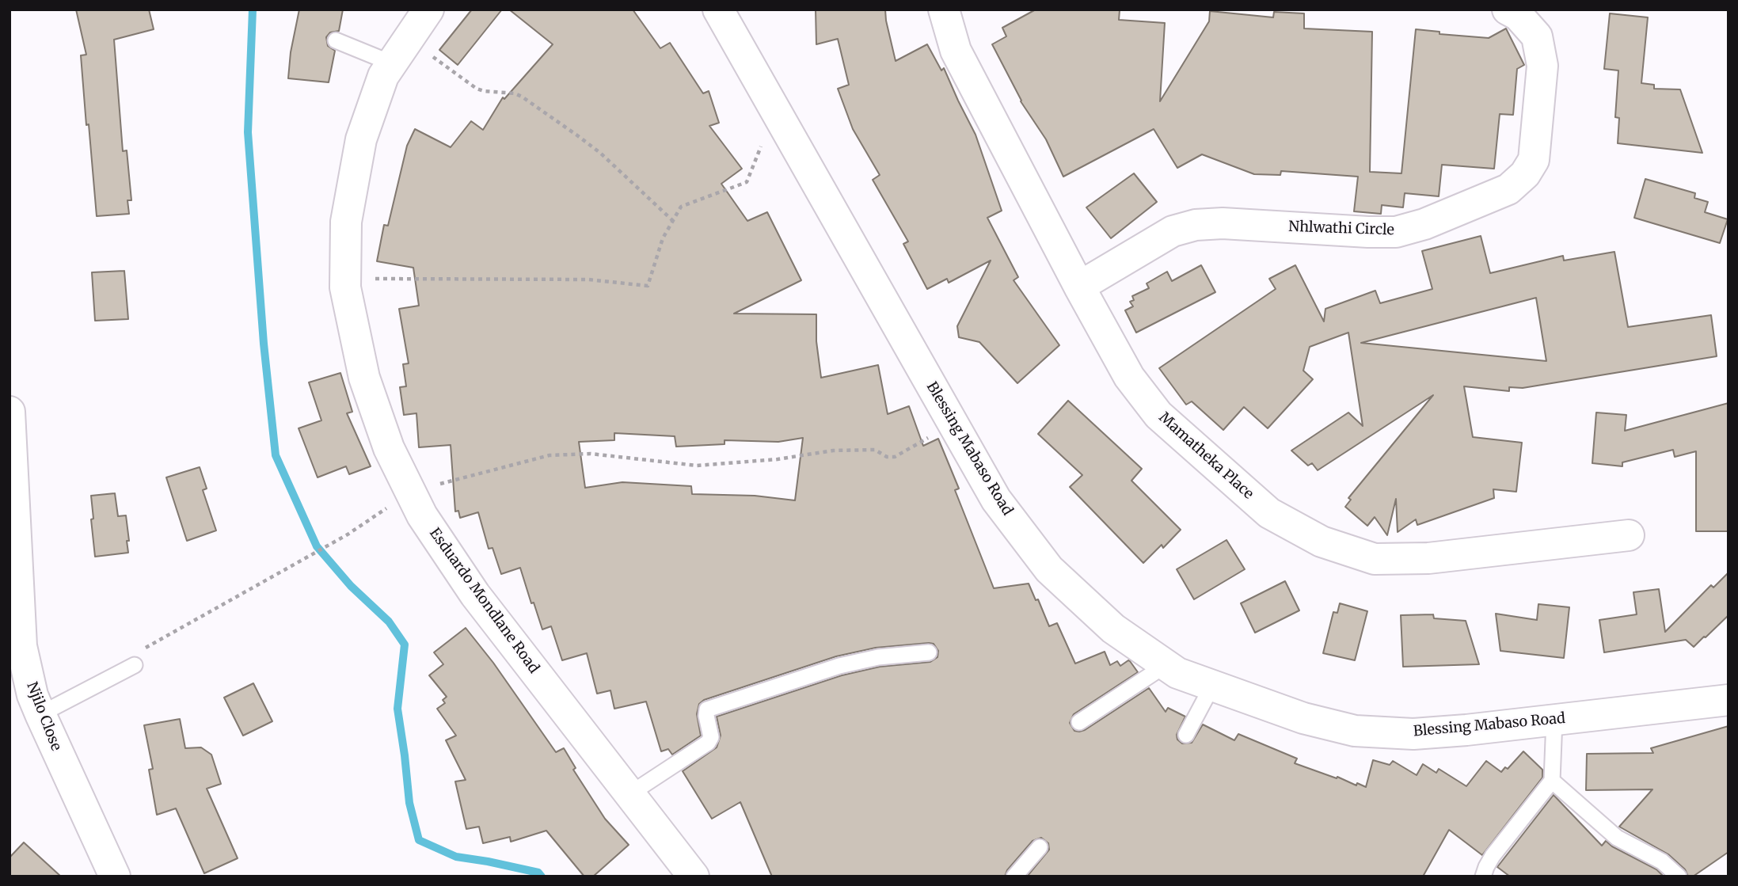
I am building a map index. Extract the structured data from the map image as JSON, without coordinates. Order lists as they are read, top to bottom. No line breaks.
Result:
{"streets":{"street":["Nhlwathi Circle","Blessing Mabaso Road","Mamatheka Place","Esduardo Mondlane Road","Njilo Close"]},"crossings":[["Nhlwathi Circle","Mamatheka Place"]]}
